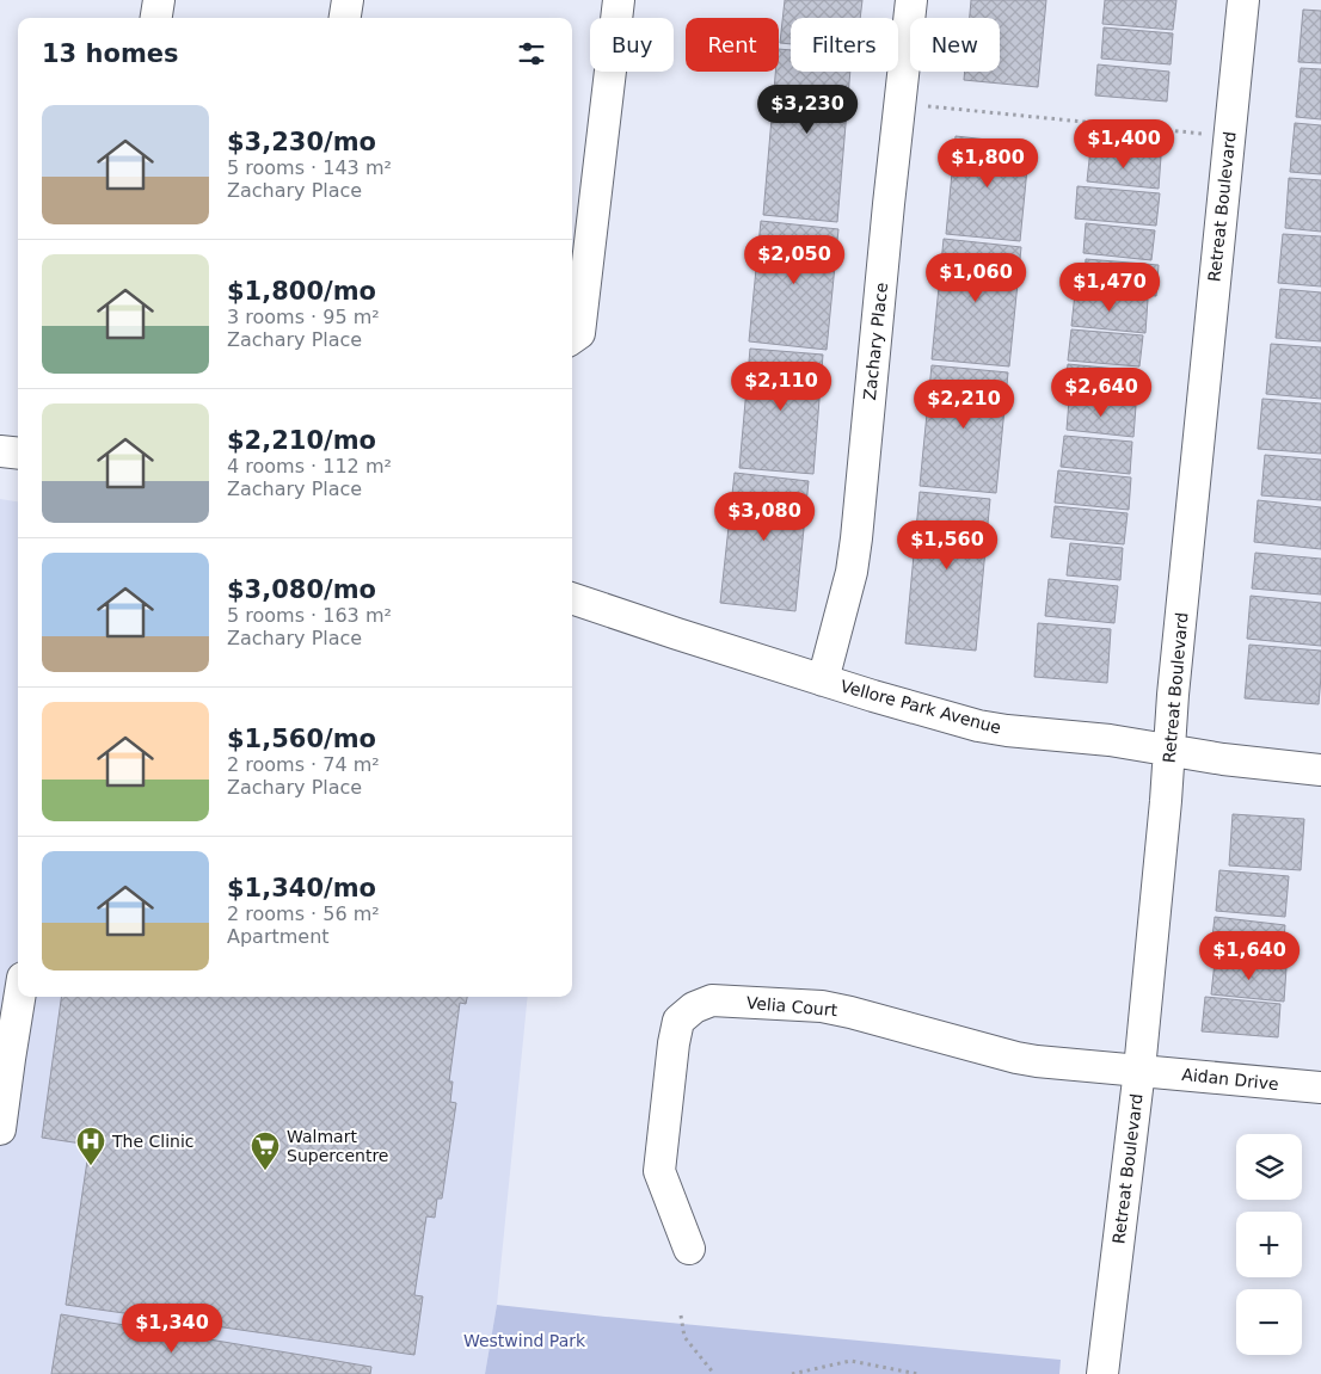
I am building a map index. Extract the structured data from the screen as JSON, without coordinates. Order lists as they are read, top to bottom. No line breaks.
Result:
{"streets":{"street":["Retreat Boulevard","Zachary Place","Vellore Park Avenue","Velia Court","Aidan Drive"]},"crossings":[["Retreat Boulevard","Vellore Park Avenue"],["Retreat Boulevard","Velia Court"],["Retreat Boulevard","Aidan Drive"],["Zachary Place","Vellore Park Avenue"],["Velia Court","Aidan Drive"]],"parks":["Westwind Park"],"places":{"hospital":["The Clinic"],"supermarket":["Walmart Supercentre"]},"page":{"chip":["Buy","Rent","Filters","New"],"heading":"13 homes","price":["$3,230","$1,400","$1,800","$2,050","$1,060","$1,470","$2,110","$2,640","$2,210","$3,080","$1,560","$1,640","$1,340"],"list":[{"name":"$3,230/mo","note":"5 rooms · 143 m² · Zachary Place"},{"name":"$1,800/mo","note":"3 rooms · 95 m² · Zachary Place"},{"name":"$2,210/mo","note":"4 rooms · 112 m² · Zachary Place"},{"name":"$3,080/mo","note":"5 rooms · 163 m² · Zachary Place"},{"name":"$1,560/mo","note":"2 rooms · 74 m² · Zachary Place"},{"name":"$1,340/mo","note":"2 rooms · 56 m² · Apartment"}],"map_buttons":["+","−"]}}
